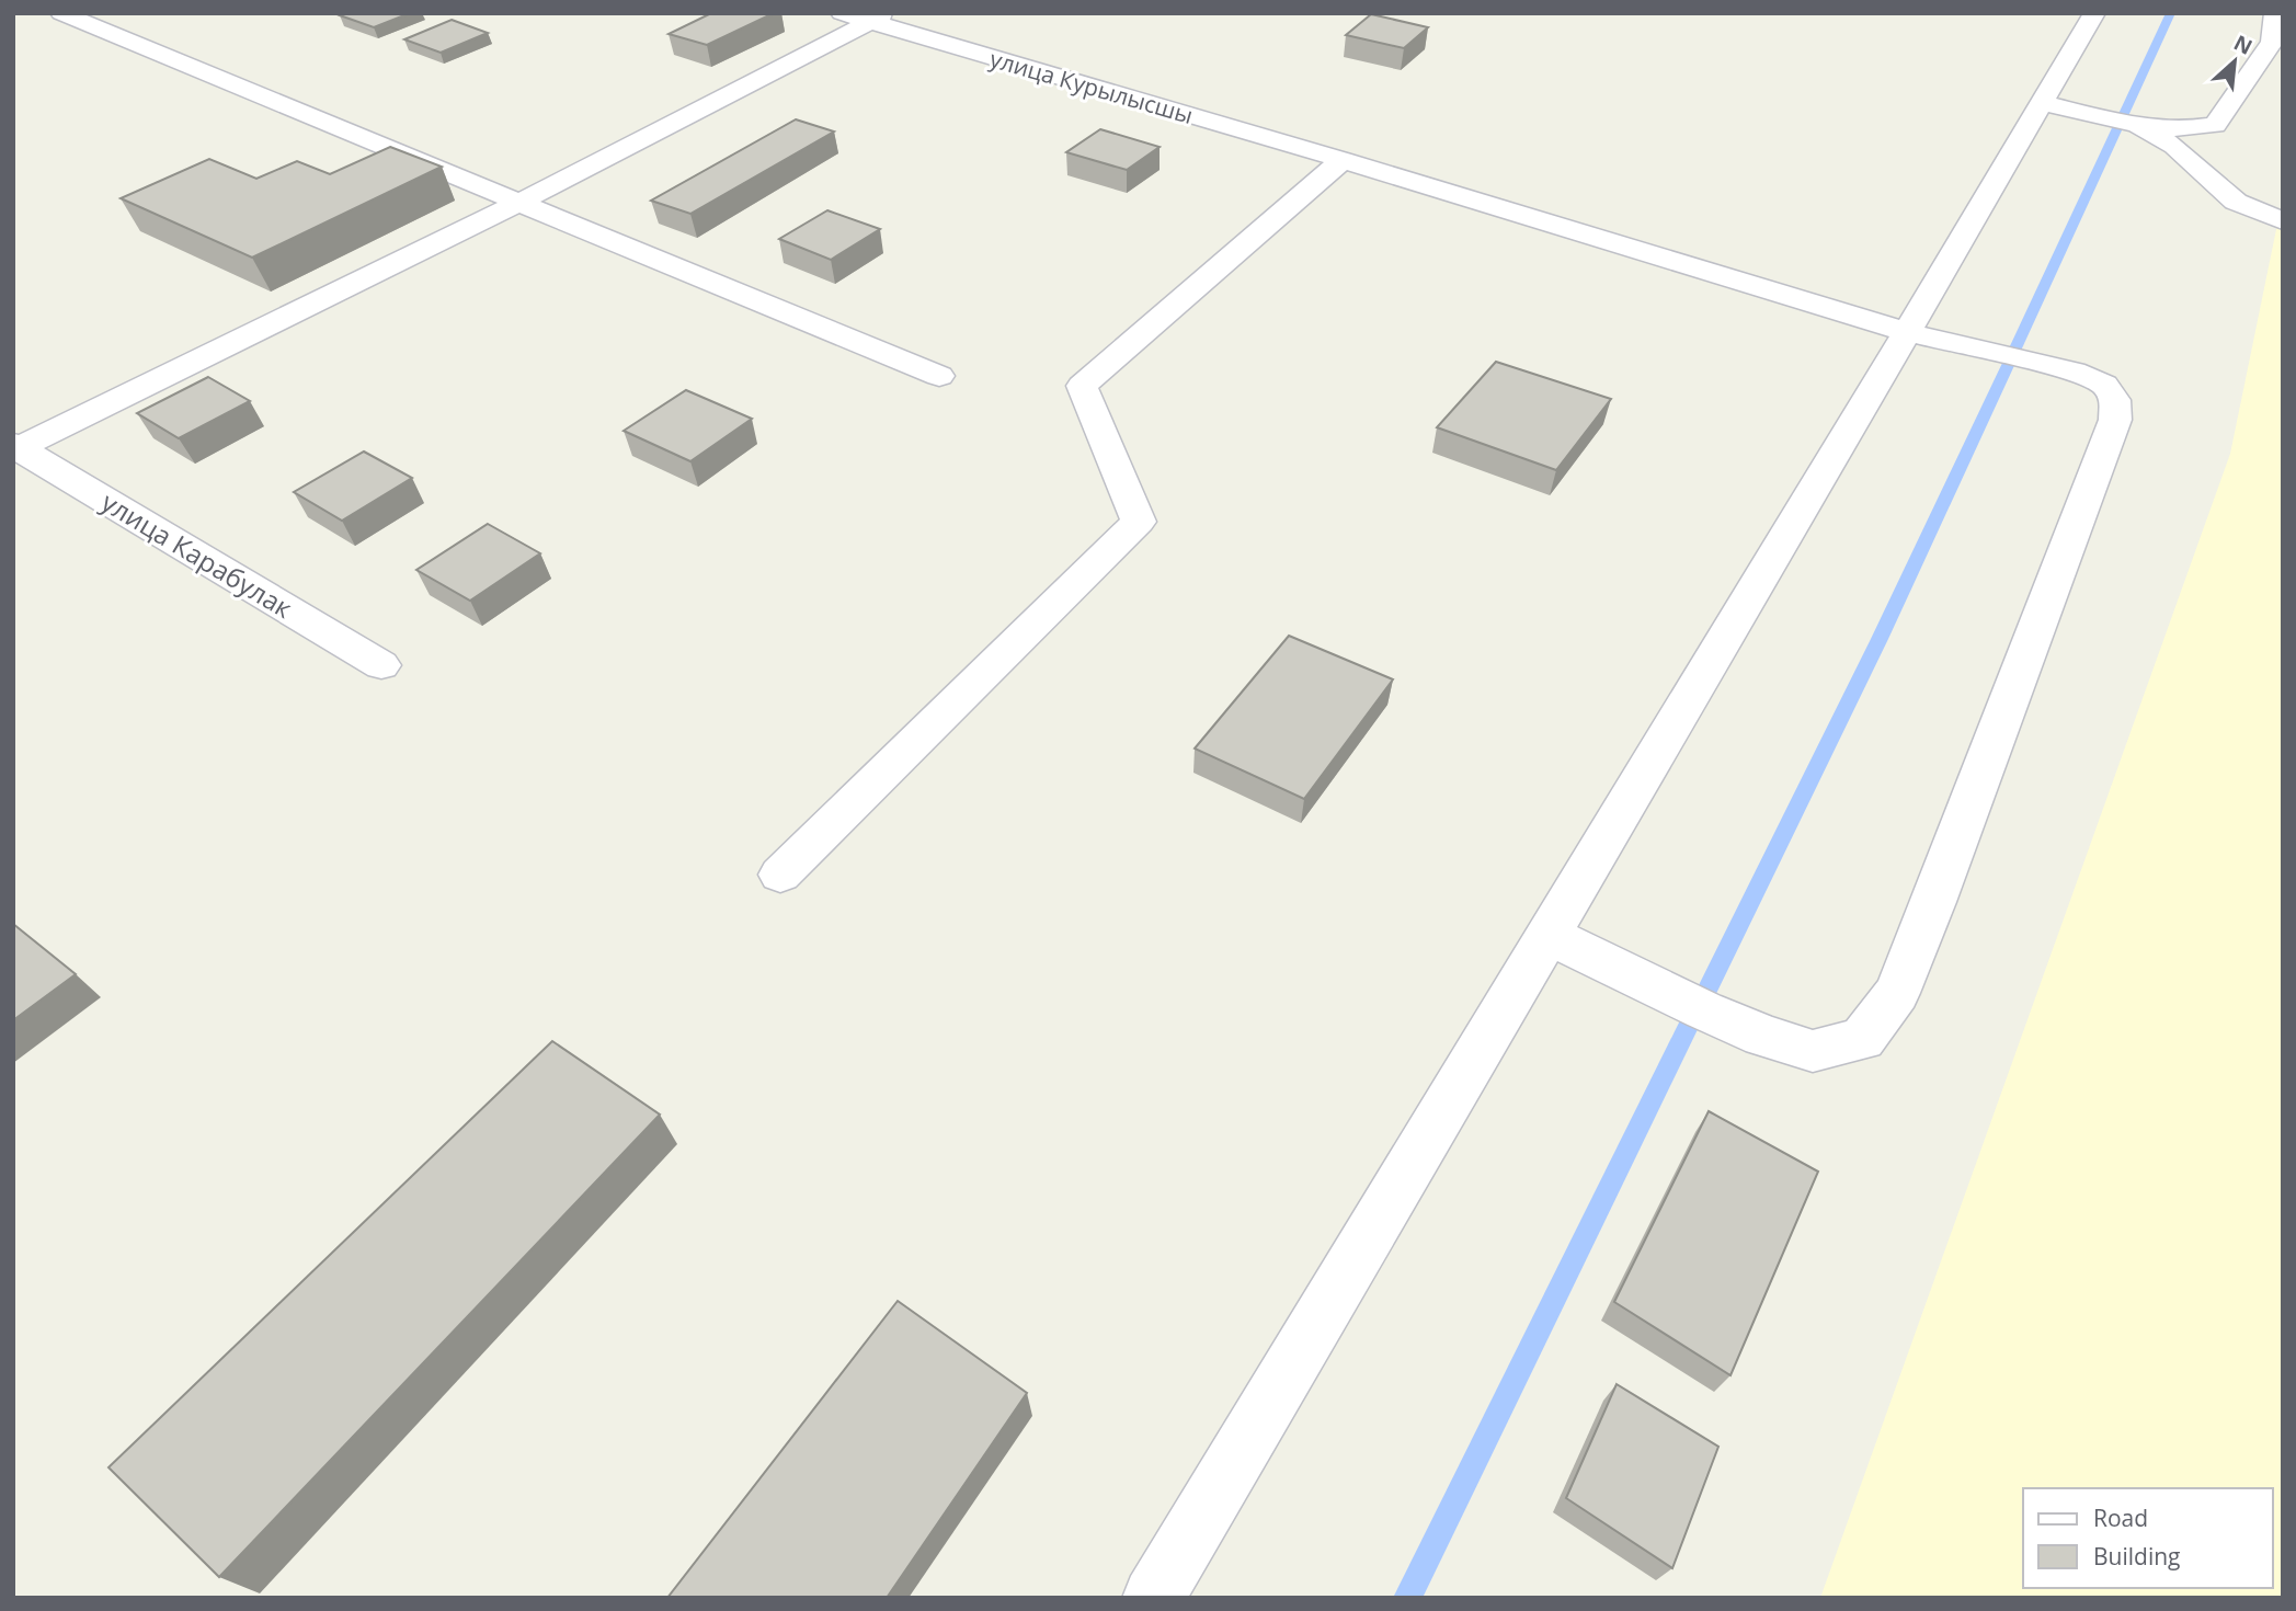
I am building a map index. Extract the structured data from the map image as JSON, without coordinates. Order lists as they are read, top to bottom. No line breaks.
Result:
{"streets":{"street":["улица Курылысшы","улица Карабулак"]},"legend":["Road","Building"],"north":"top right"}
